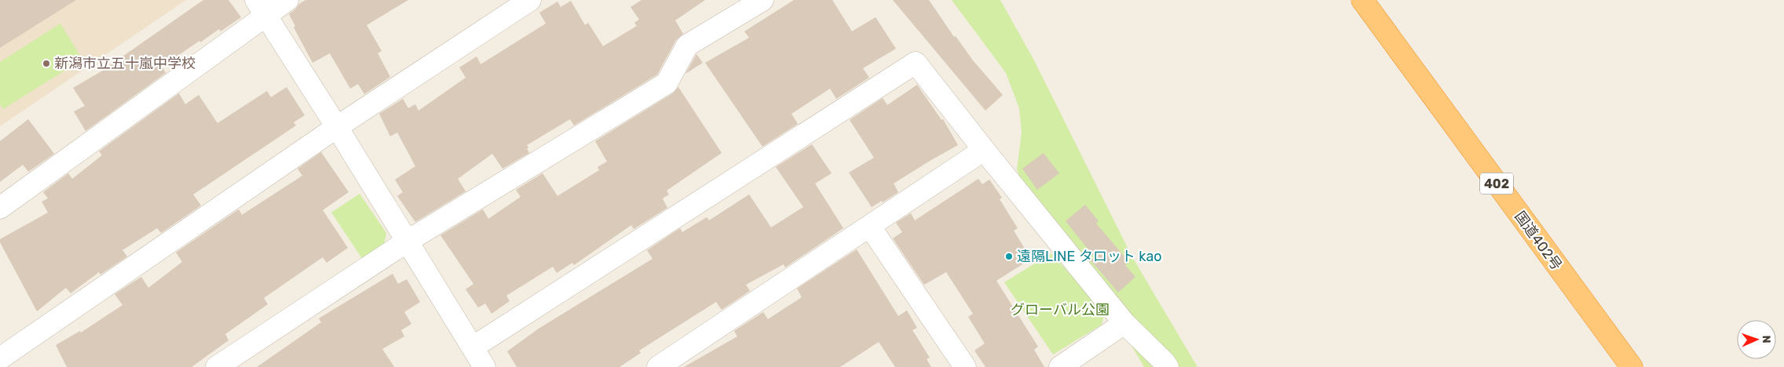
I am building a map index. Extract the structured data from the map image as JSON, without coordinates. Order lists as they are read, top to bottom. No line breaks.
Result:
{"streets":{"highway":["402","国道402号"]},"parks":["グローバル公園"],"places":["新潟市立五十嵐中学校","遠隔LINE タロット kao"],"north":"right"}
